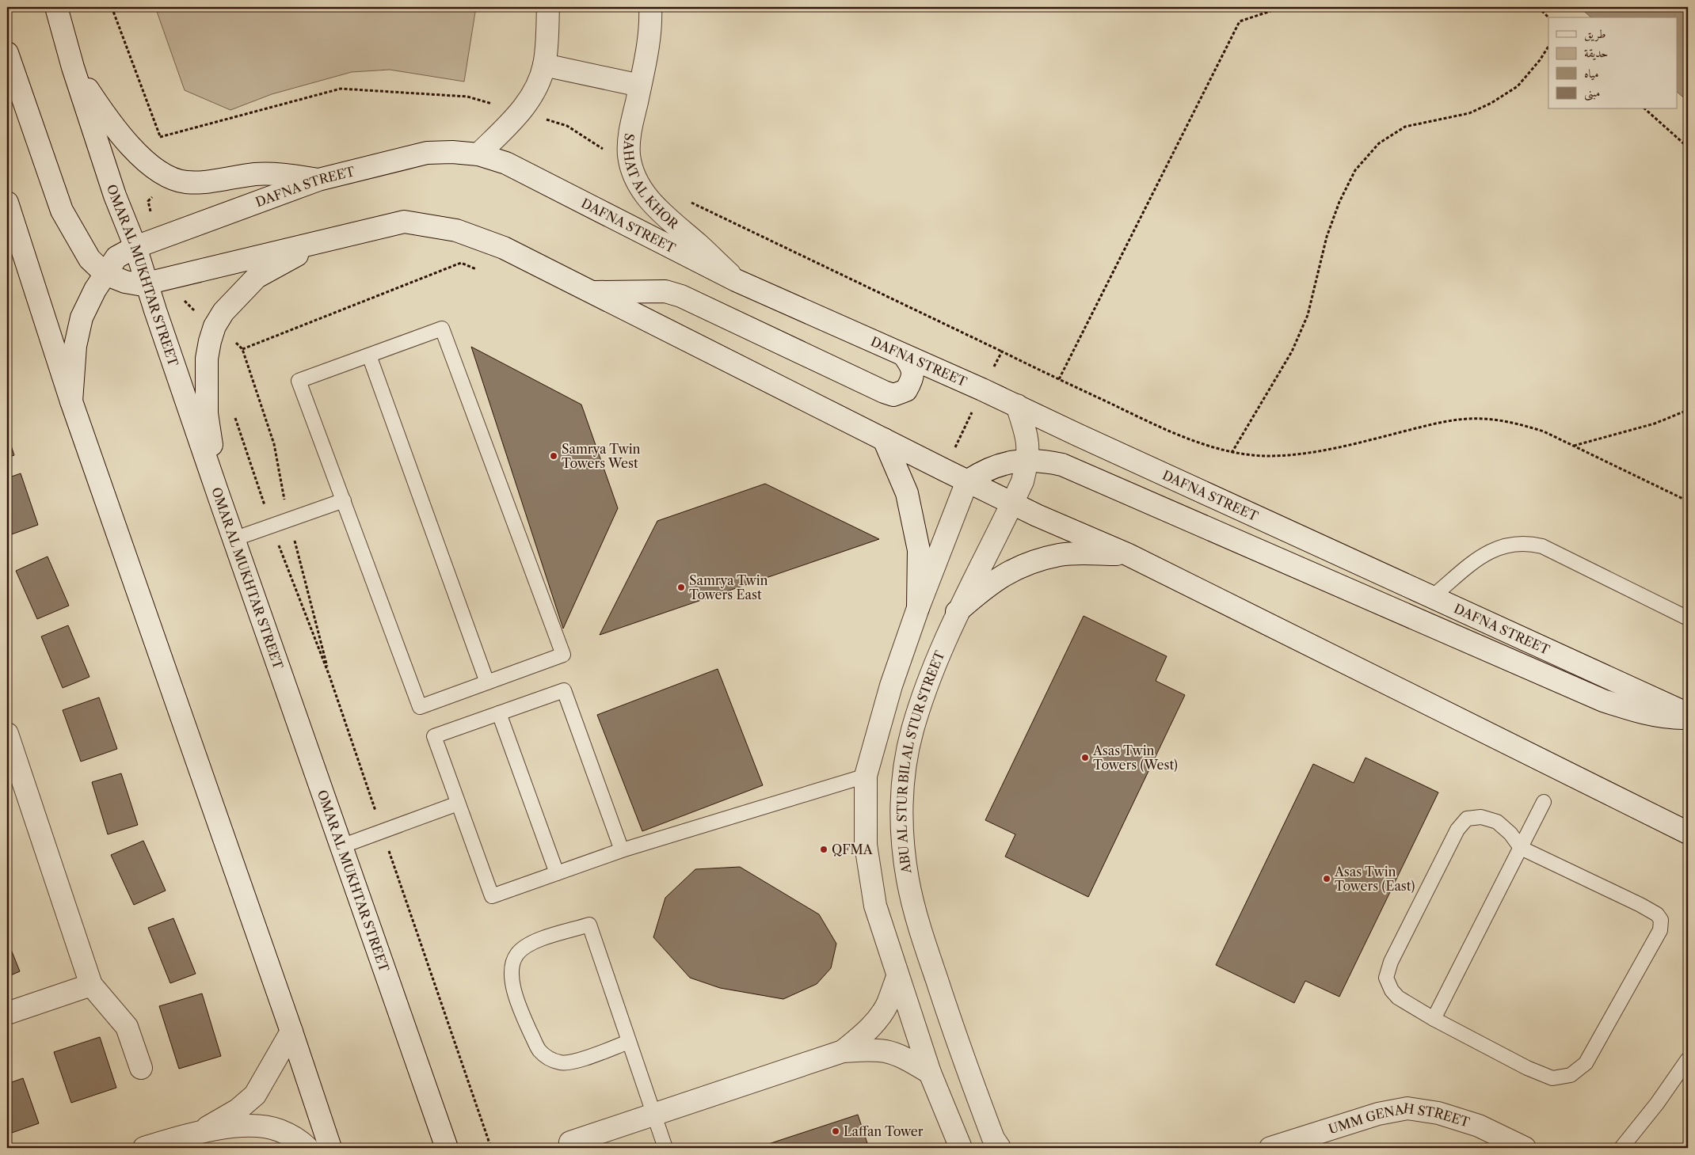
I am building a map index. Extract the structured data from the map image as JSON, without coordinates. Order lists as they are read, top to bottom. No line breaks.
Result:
{"streets":{"main road":["SAHAT AL KHOR","DAFNA STREET","OMAR AL MUKHTAR STREET","ABU AL STUR BIL AL STUR STREET","UMM GENAH STREET"]},"crossings":[["SAHAT AL KHOR","DAFNA STREET"],["DAFNA STREET","OMAR AL MUKHTAR STREET"],["DAFNA STREET","ABU AL STUR BIL AL STUR STREET"]],"places":["Samrya Twin Towers West","Samrya Twin Towers East","Asas Twin Towers (West)","QFMA","Asas Twin Towers (East)","Laffan Tower"],"legend":["طريق","حديقة","مياه","مبنى"]}
